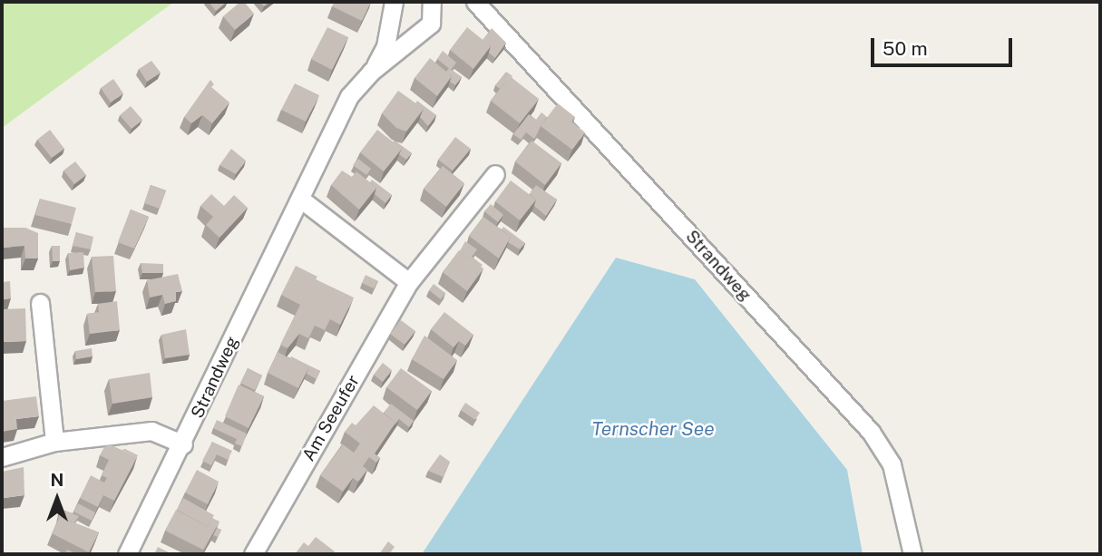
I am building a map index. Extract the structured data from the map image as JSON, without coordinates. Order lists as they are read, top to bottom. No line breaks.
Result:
{"streets":{"street":["Strandweg","Am Seeufer"]},"water":["Ternscher See"],"scale_bar":"50 m","north":"top"}
